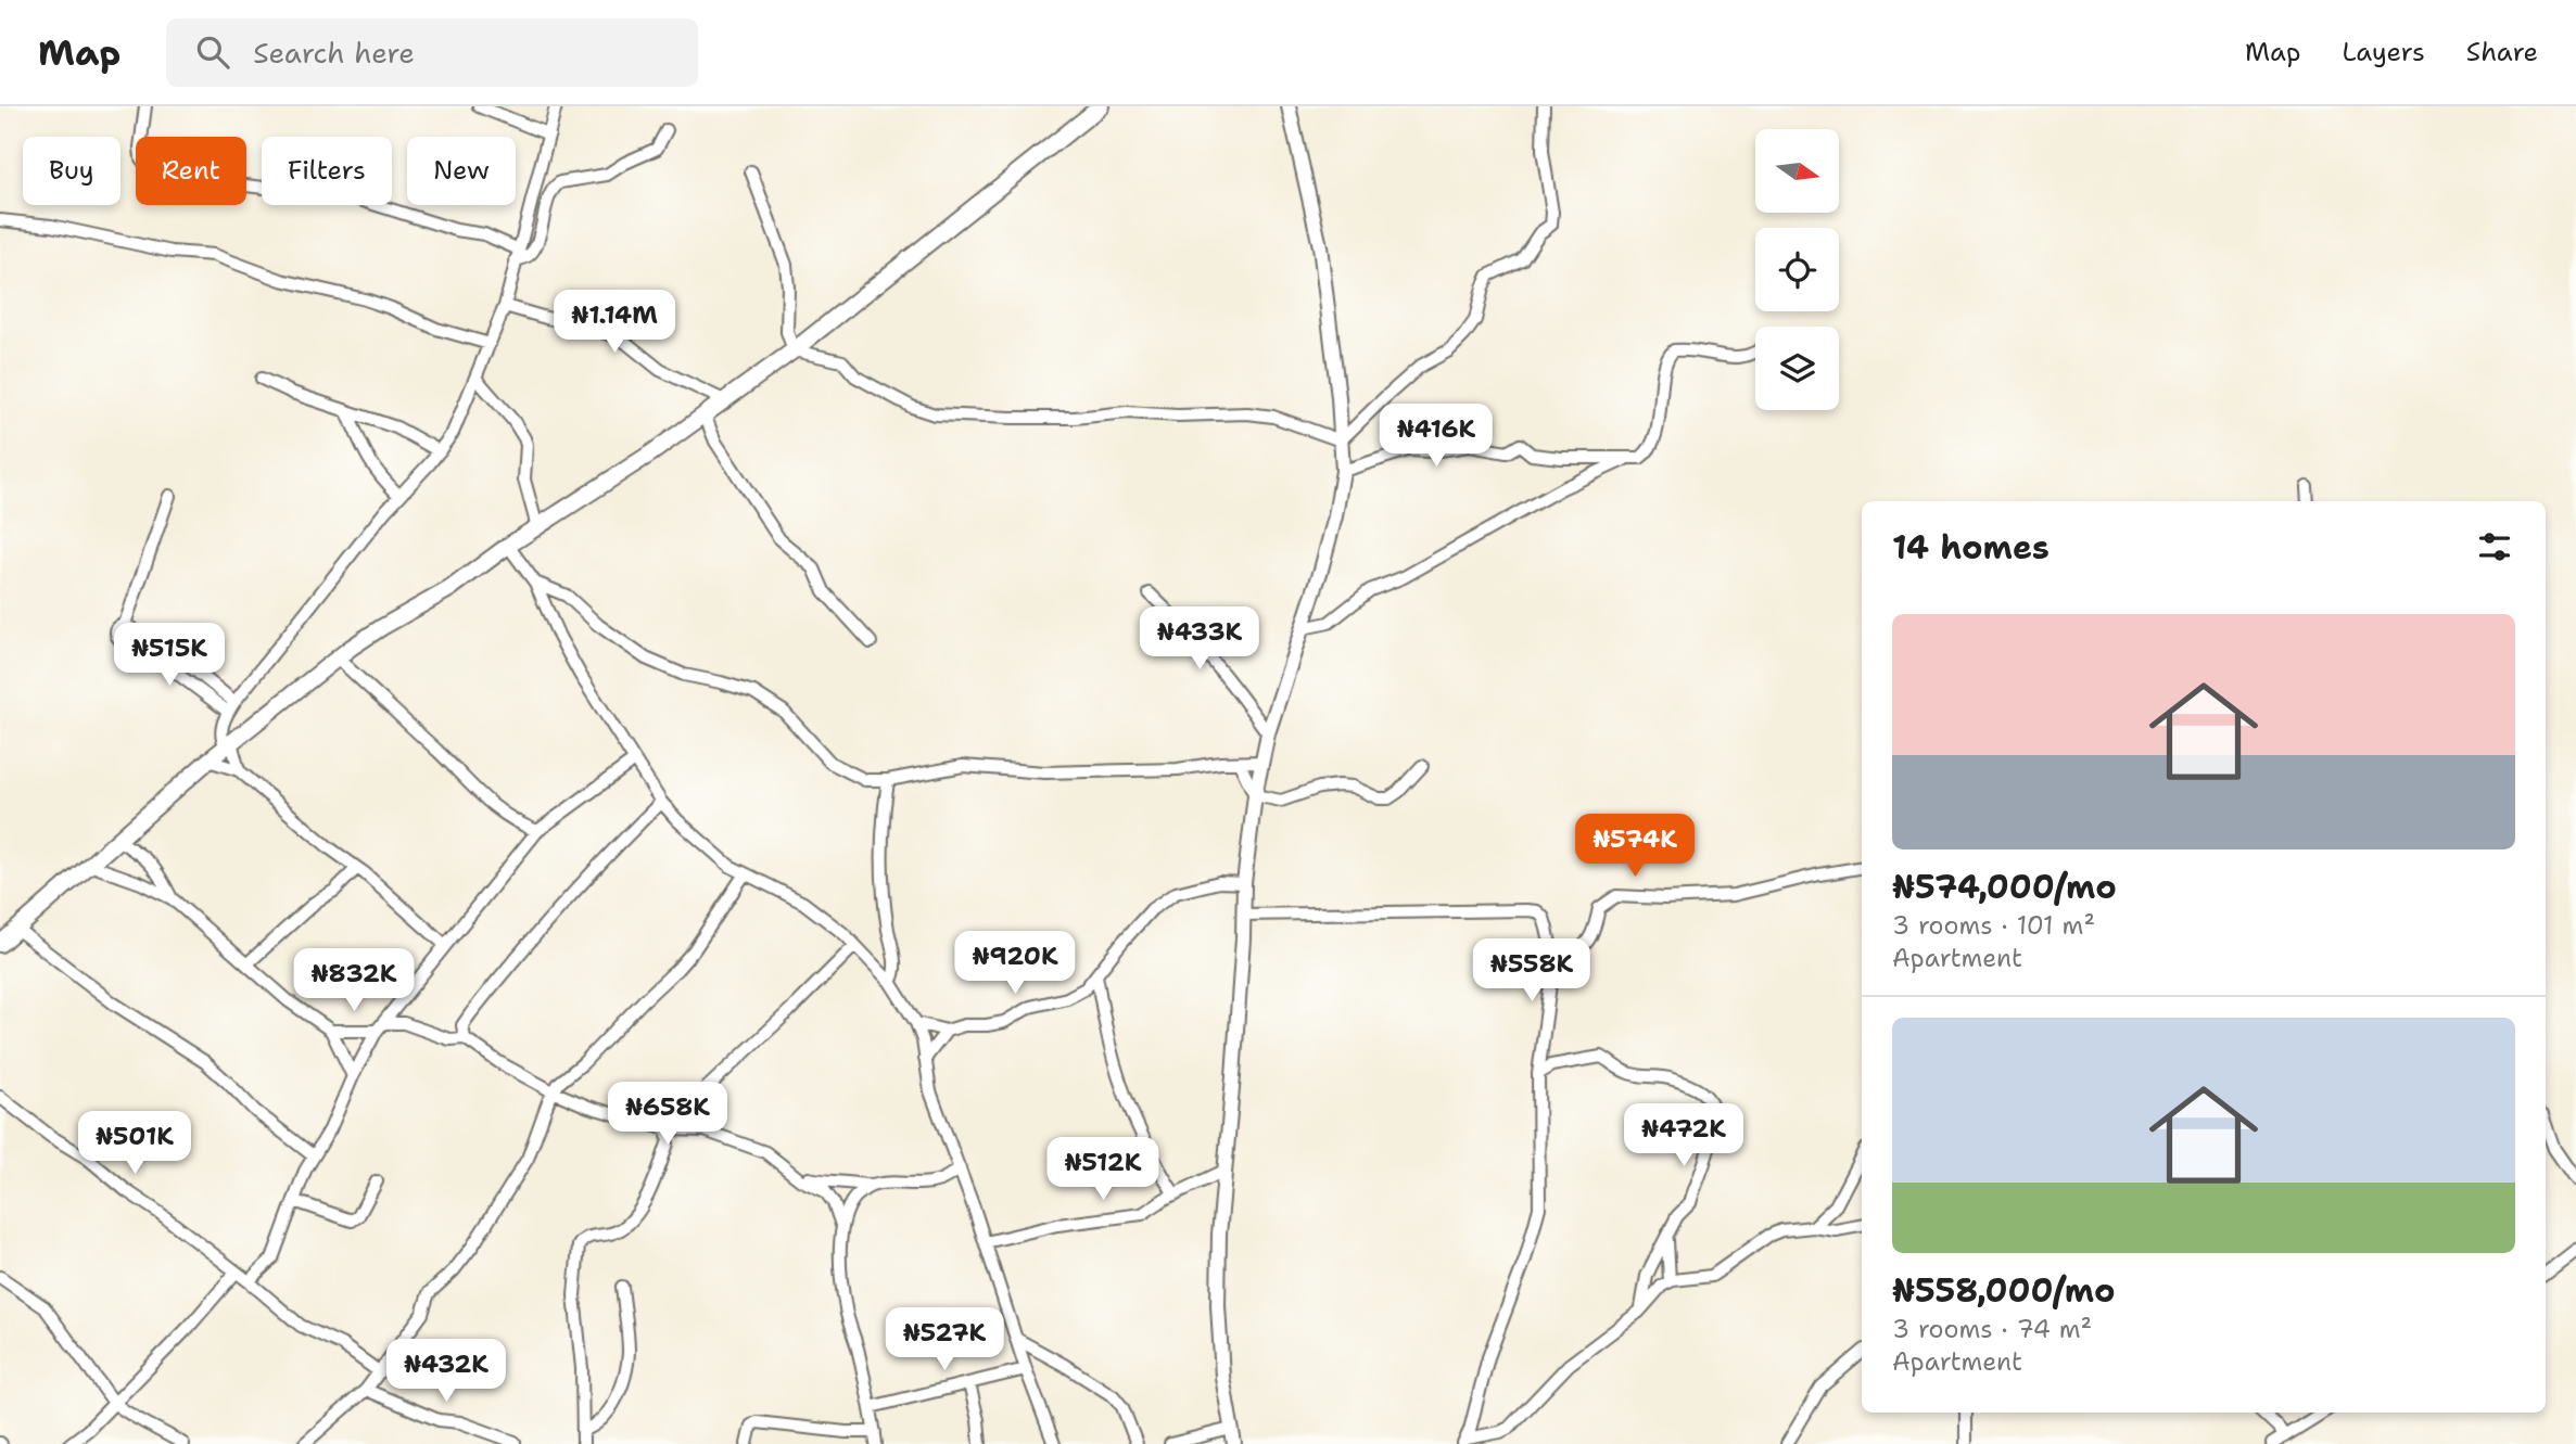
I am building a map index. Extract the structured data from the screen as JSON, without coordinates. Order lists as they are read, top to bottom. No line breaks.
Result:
{"north":"right","page":{"header":"Map","search":"Search here","nav":["Map","Layers","Share"],"chip":["Buy","Rent","Filters","New"],"price":["₦1.14M","₦416K","₦433K","₦515K","₦574K","₦920K","₦558K","₦832K","₦658K","₦472K","₦501K","₦512K","₦527K","₦432K"],"heading":"14 homes","list":[{"name":"₦574,000/mo","note":"3 rooms · 101 m² · Apartment"},{"name":"₦558,000/mo","note":"3 rooms · 74 m² · Apartment"}]}}
